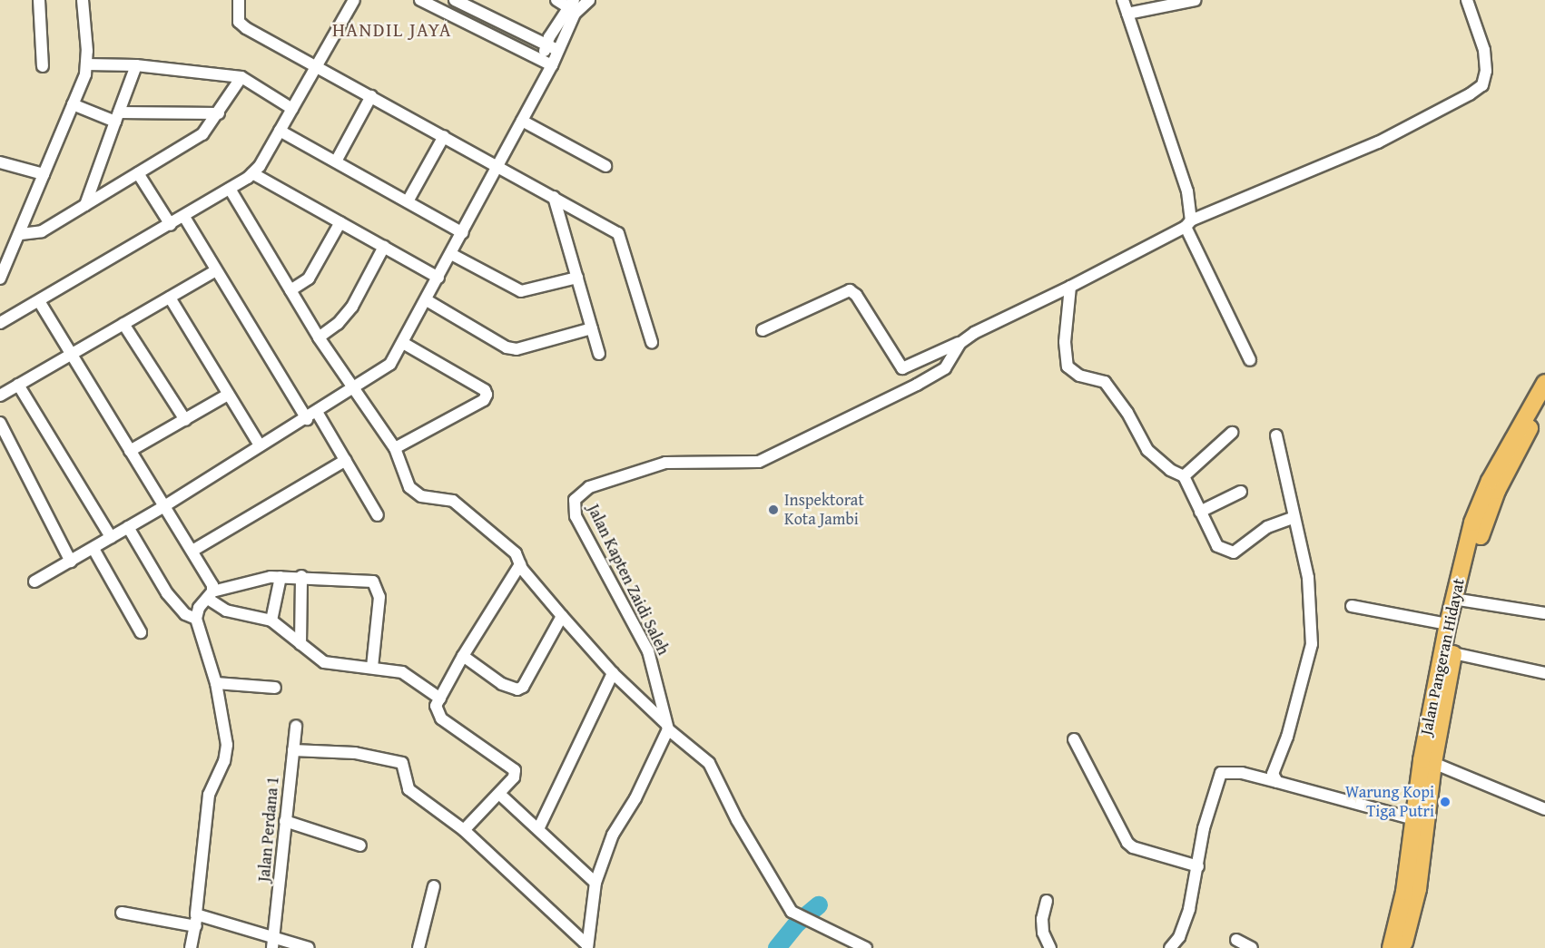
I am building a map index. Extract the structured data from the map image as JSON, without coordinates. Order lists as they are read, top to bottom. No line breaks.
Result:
{"streets":{"highway":["Jalan Pangeran Hidayat"],"street":["Jalan Kapten Zaidi Saleh","Jalan Perdana 1"]},"districts":["HANDIL JAYA"],"places":["Inspektorat Kota Jambi","Warung Kopi Tiga Putri"]}
